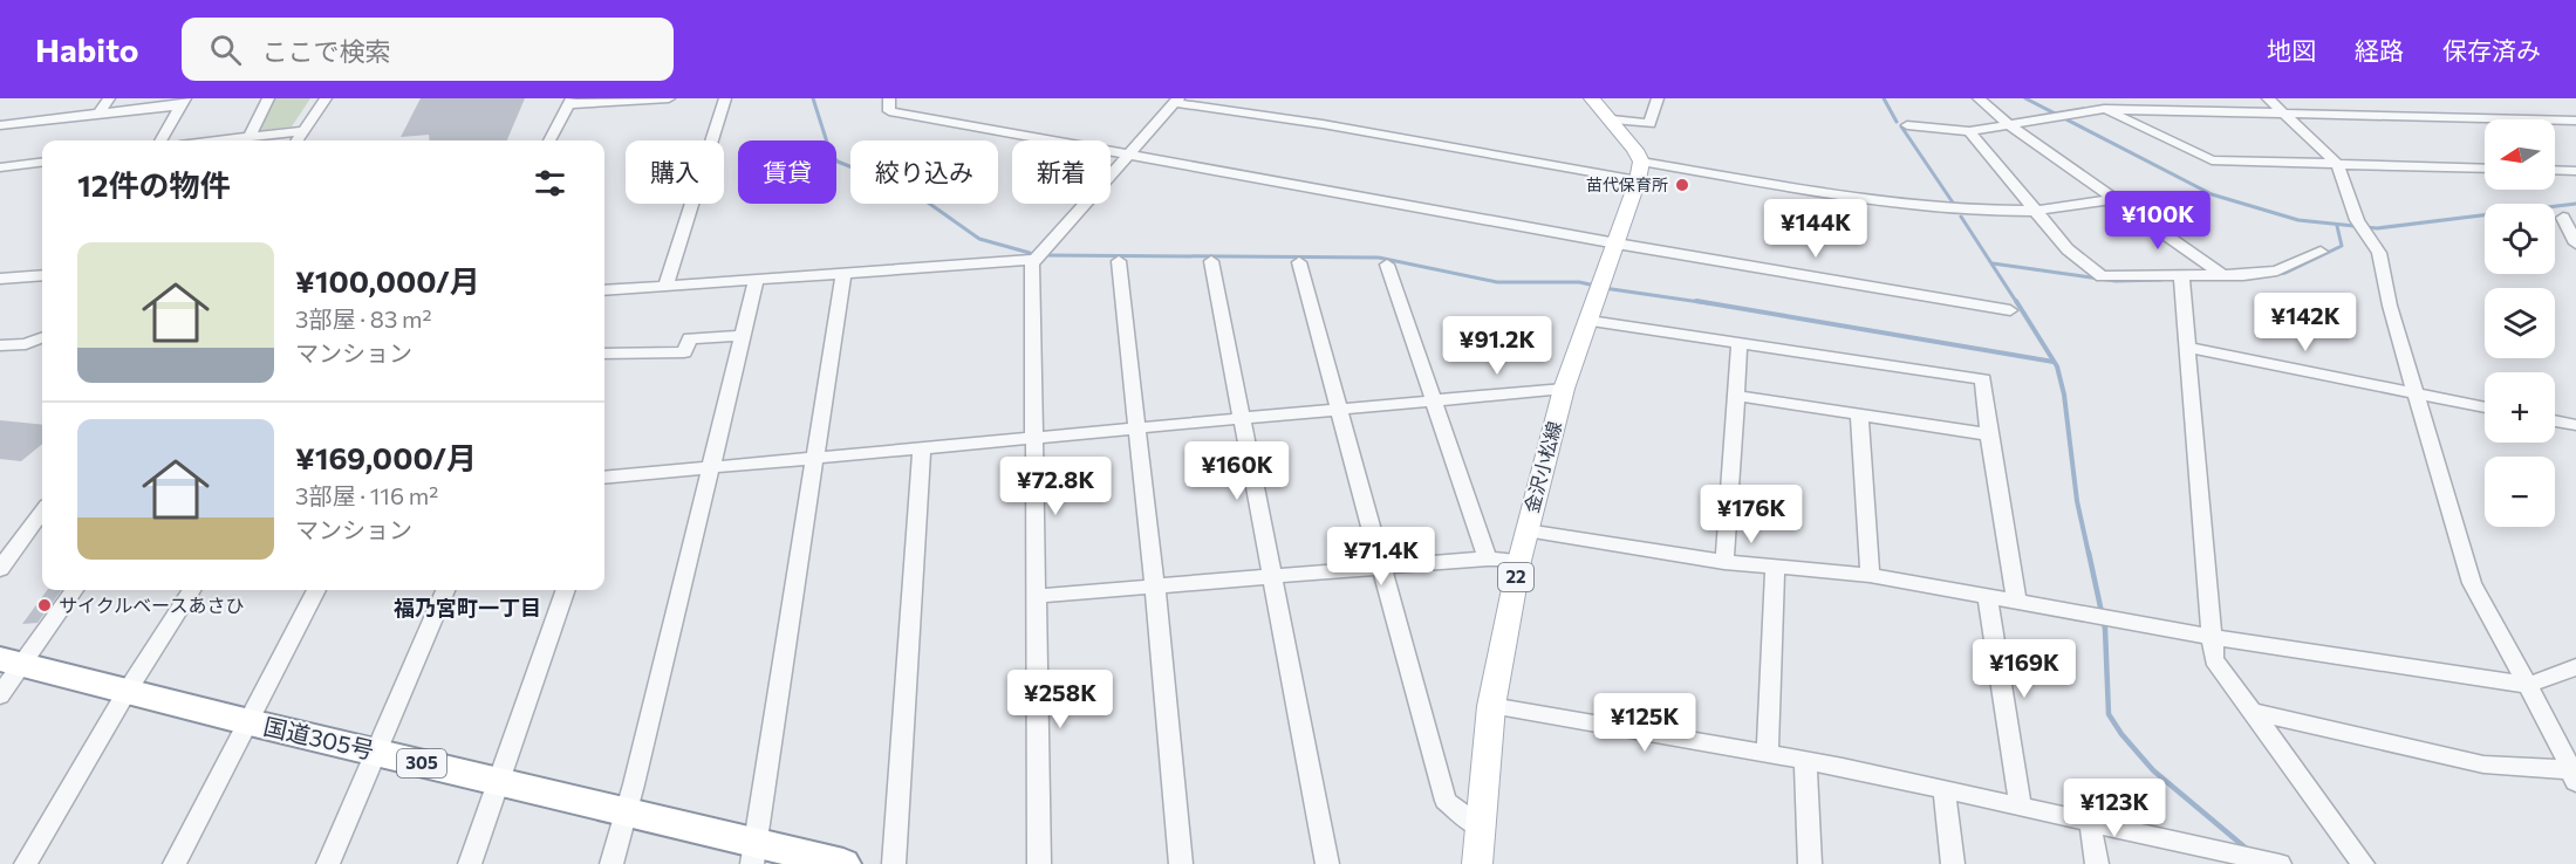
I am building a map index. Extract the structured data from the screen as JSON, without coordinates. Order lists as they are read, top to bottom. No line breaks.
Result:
{"streets":{"highway":["国道305号","305"],"main road":["金沢小松線","22"]},"districts":["福乃宮町一丁目"],"places":["苗代保育所","サイクルベースあさひ"],"north":"left","page":{"header":"Habito","search":"ここで検索","nav":["地図","経路","保存済み"],"map_buttons":["+","−"],"chip":["購入","賃貸","絞り込み","新着"],"heading":"12件の物件","price":["¥100K","¥144K","¥142K","¥91.2K","¥160K","¥72.8K","¥176K","¥71.4K","¥169K","¥258K","¥125K","¥123K"],"list":[{"name":"¥100,000/月","note":"3部屋 · 83 m² · マンション"},{"name":"¥169,000/月","note":"3部屋 · 116 m² · マンション"}]}}
